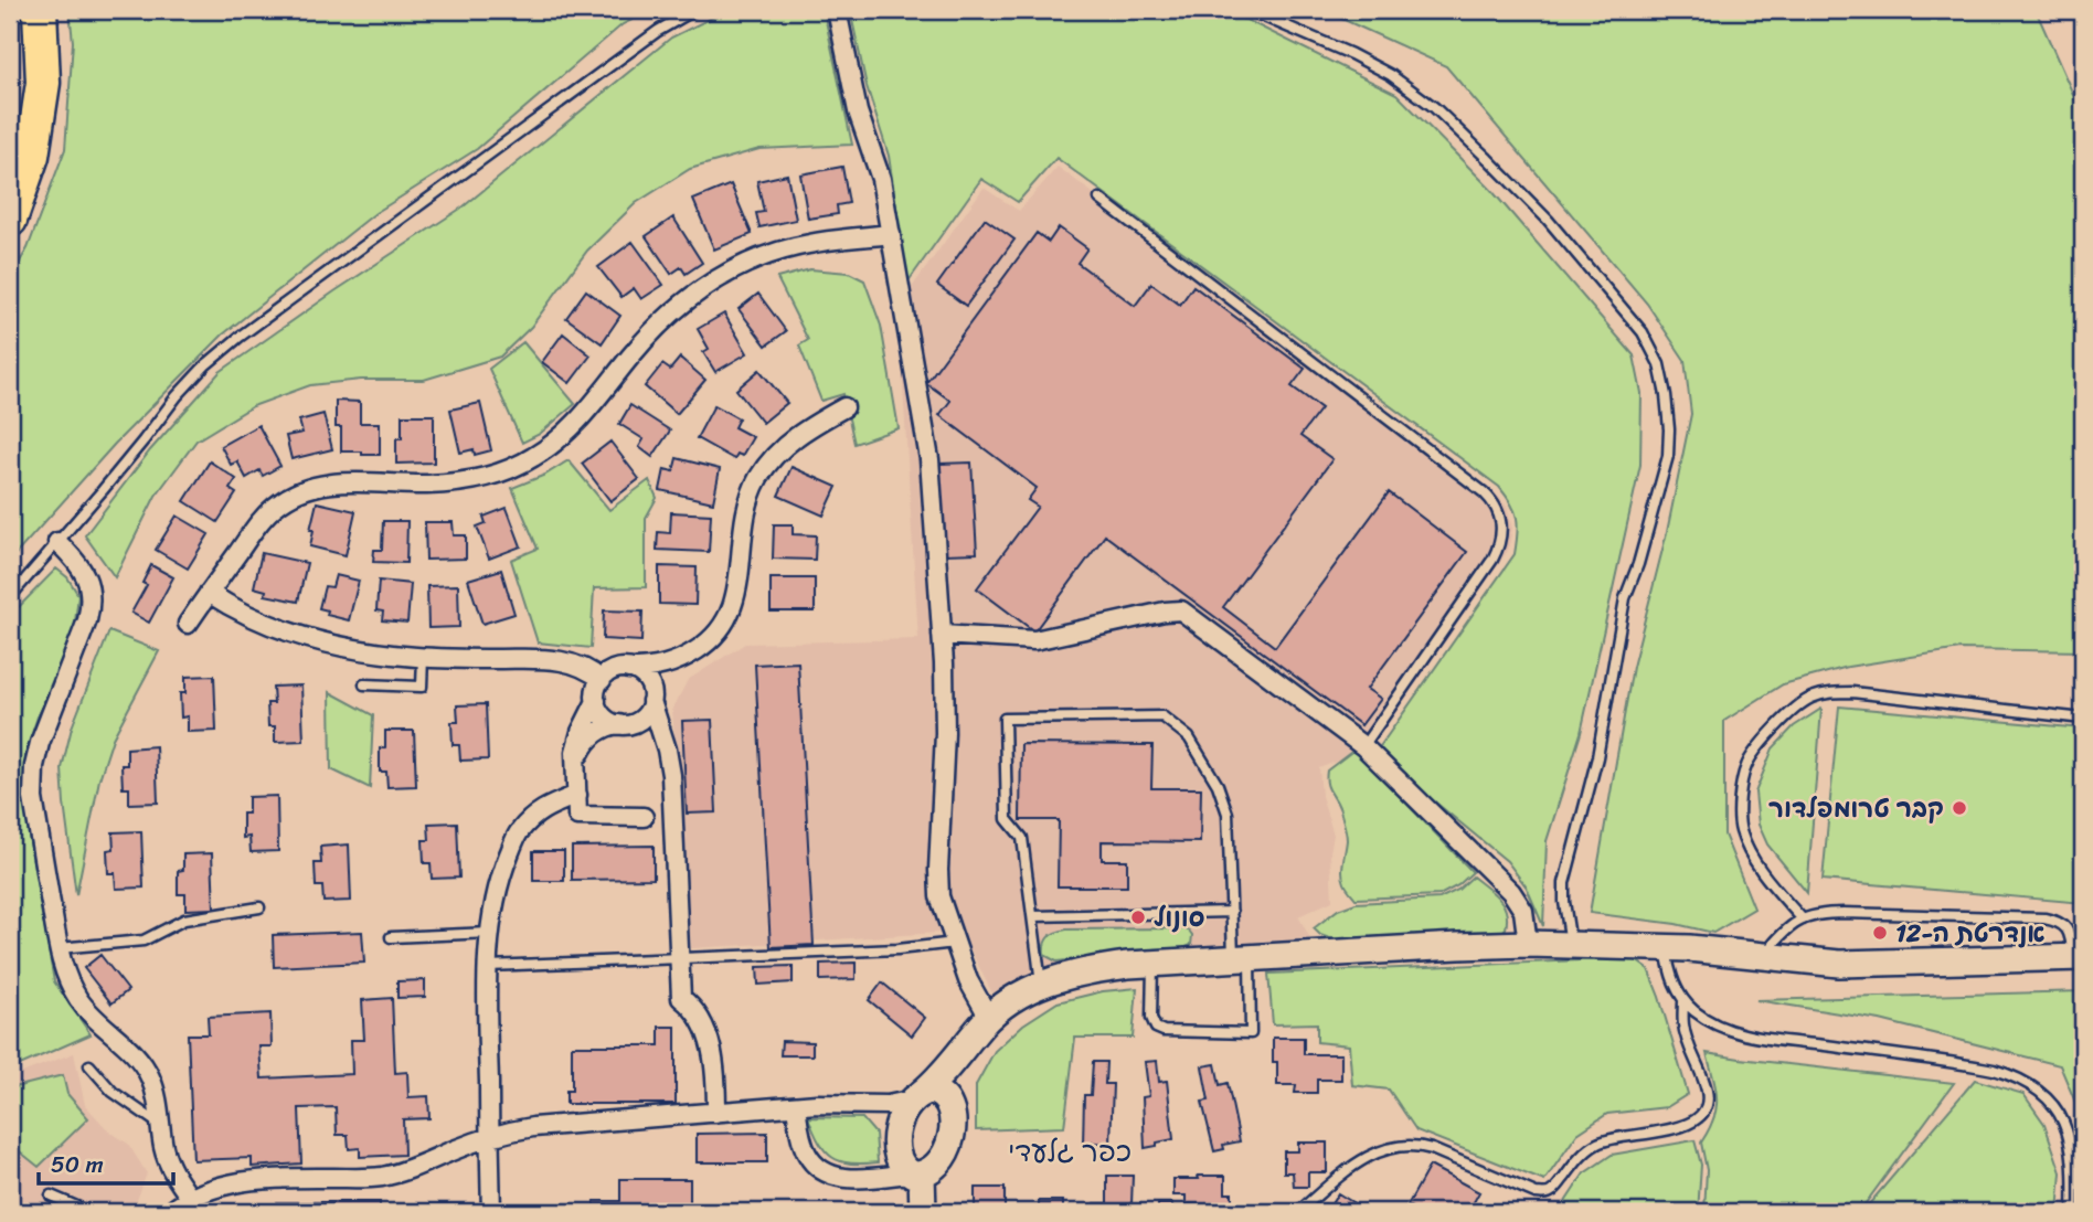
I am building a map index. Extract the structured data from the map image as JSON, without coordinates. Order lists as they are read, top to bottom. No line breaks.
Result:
{"districts":["כפר גלעדי"],"places":["קבר טרומפלדור","סונול","אנדרטת ה-12"],"scale_bar":"50 m"}
